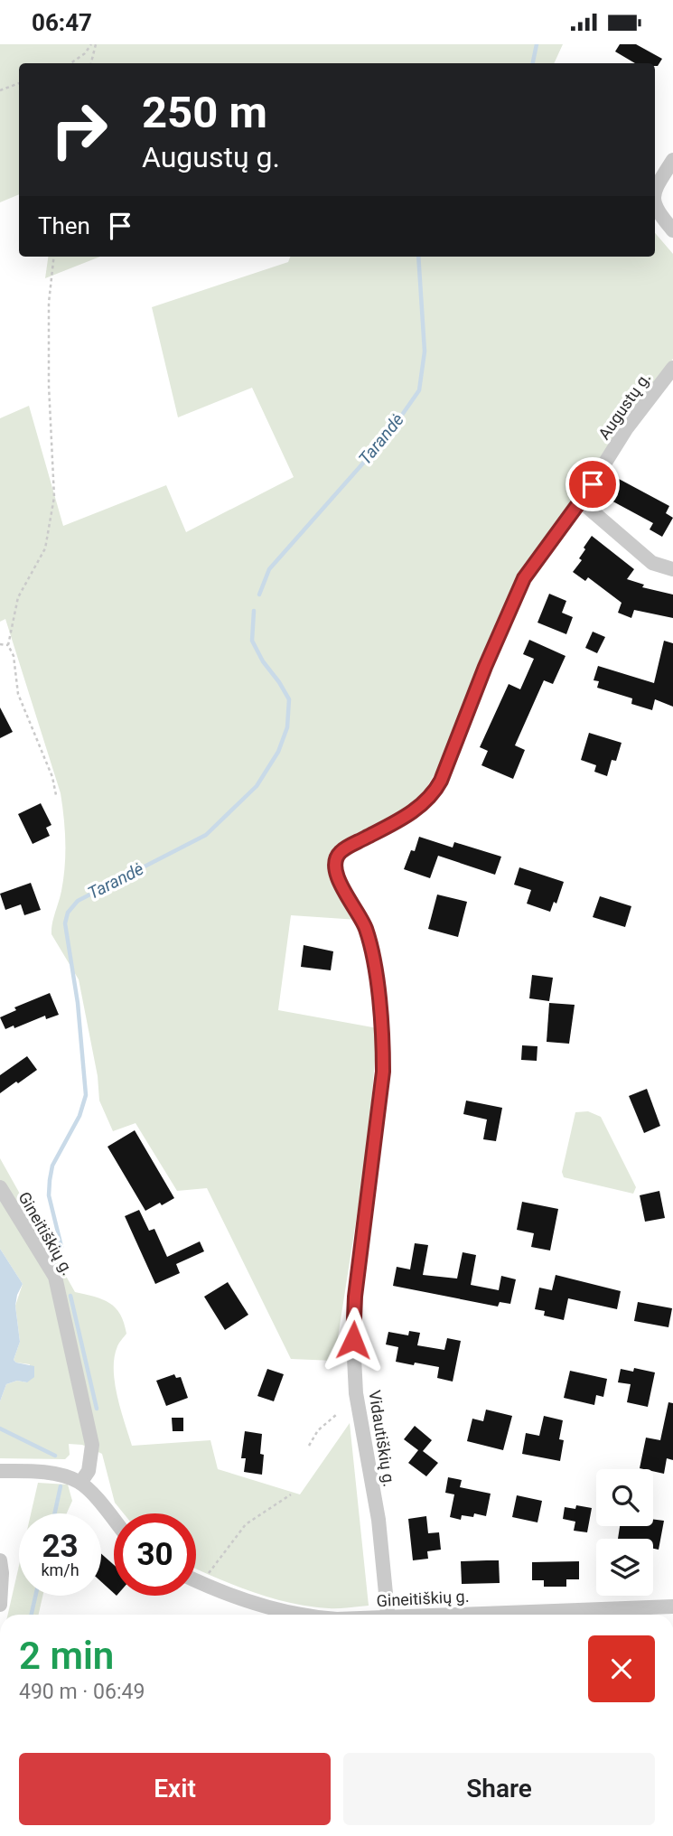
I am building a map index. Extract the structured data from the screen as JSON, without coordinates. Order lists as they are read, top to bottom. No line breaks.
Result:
{"streets":{"street":["Augustų g.","Gineitiškių g.","Vidautiškių g."]},"crossings":[["Augustų g.","Vidautiškių g."]],"water":["Tarandė"],"page":{"status":"06:47","turn":["250 m","Augustų g."],"then":"Then","speed":"23 km/h","limit":"30","heading":["2 min","490 m · 06:49"],"buttons":["Exit","Share"]}}
